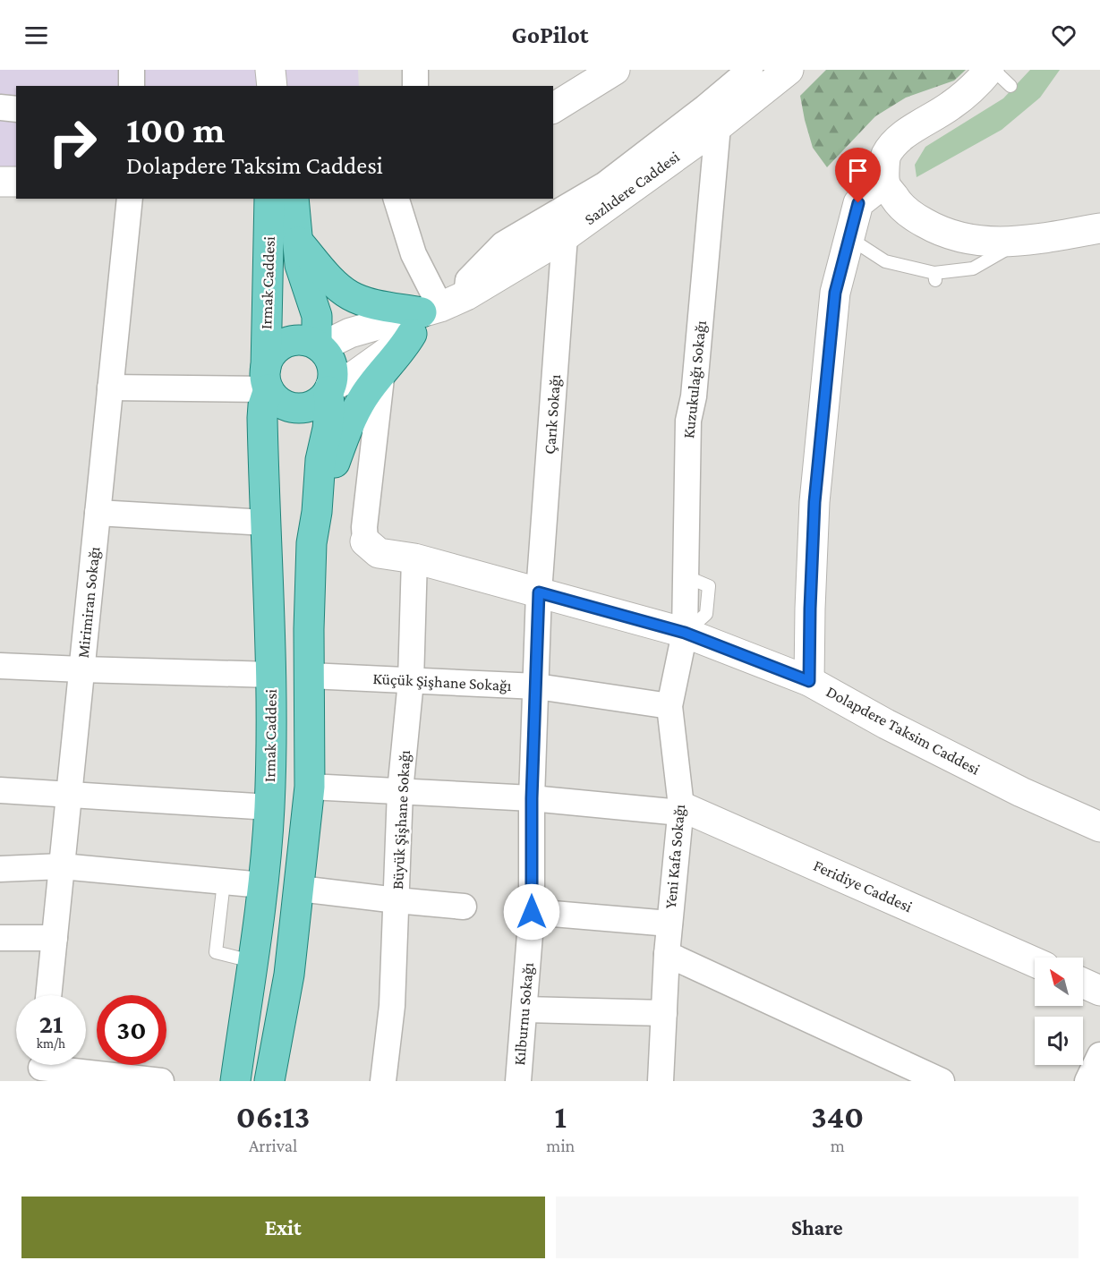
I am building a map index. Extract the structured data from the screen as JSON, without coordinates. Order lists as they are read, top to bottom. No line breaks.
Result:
{"streets":{"main road":["Irmak Caddesi"],"street":["Sazlıdere Caddesi","Kuzukulağı Sokağı","Çarık Sokağı","Mirimiran Sokağı","Küçük Şişhane Sokağı","Dolapdere Taksim Caddesi","Büyük Şişhane Sokağı","Yeni Kafa Sokağı","Feridiye Caddesi","Kılburnu Sokağı"]},"crossings":[["Sazlıdere Caddesi","Kuzukulağı Sokağı"],["Sazlıdere Caddesi","Çarık Sokağı"],["Kuzukulağı Sokağı","Dolapdere Taksim Caddesi"],["Kuzukulağı Sokağı","Yeni Kafa Sokağı"],["Çarık Sokağı","Dolapdere Taksim Caddesi"],["Çarık Sokağı","Kılburnu Sokağı"],["Küçük Şişhane Sokağı","Büyük Şişhane Sokağı"],["Küçük Şişhane Sokağı","Yeni Kafa Sokağı"],["Küçük Şişhane Sokağı","Kılburnu Sokağı"],["Dolapdere Taksim Caddesi","Büyük Şişhane Sokağı"],["Dolapdere Taksim Caddesi","Yeni Kafa Sokağı"],["Dolapdere Taksim Caddesi","Kılburnu Sokağı"],["Yeni Kafa Sokağı","Feridiye Caddesi"]],"north":"top left","page":{"header":"GoPilot","turn":["100 m","Dolapdere Taksim Caddesi"],"speed":"21 km/h","limit":"30","eta":["06:13","Arrival","1","min","340","m"],"buttons":["Exit","Share"]}}
